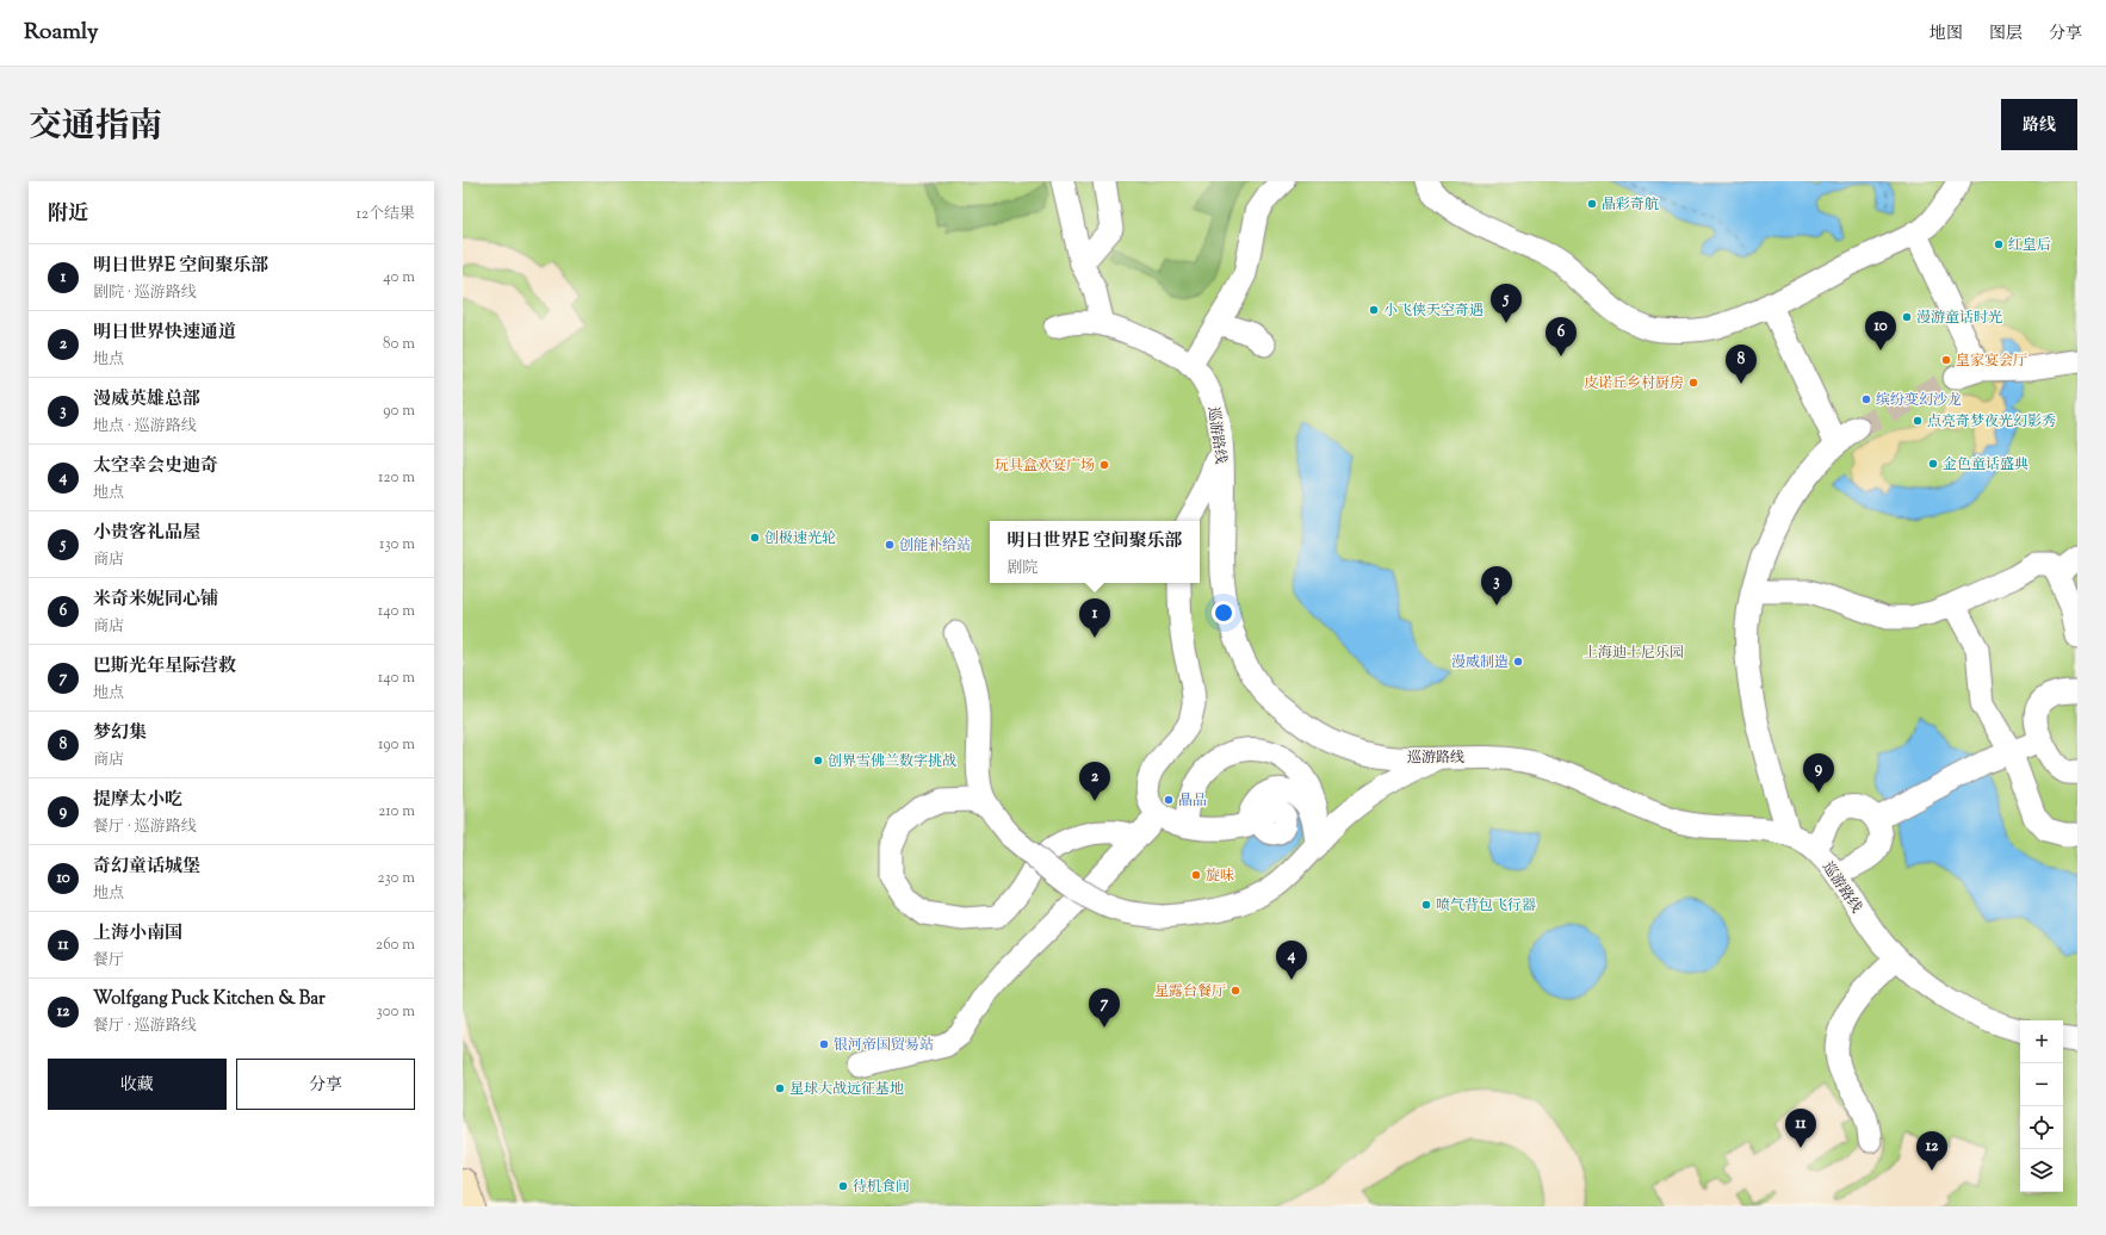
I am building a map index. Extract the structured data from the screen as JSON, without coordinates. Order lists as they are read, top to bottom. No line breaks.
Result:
{"streets":{"street":["巡游路线"]},"parks":["上海迪士尼乐园"],"places":["晶彩奇航","红皇后","小飞侠天空奇遇","漫游童话时光","皇家宴会厅","皮诺丘乡村厨房","缤纷变幻沙龙","点亮奇梦夜光幻影秀","金色童话盛典","玩具盒欢宴广场","创极速光轮","创能补给站","漫威制造","创界雪佛兰数字挑战","晶品","旋味","喷气背包飞行器","星露台餐厅","银河帝国贸易站","星球大战远征基地","待机食间"],"page":{"header":"Roamly","nav":["地图","图层","分享"],"title":"交通指南","buttons":["路线",["收藏","分享"]],"heading":["附近","12个结果"],"list":[{"mark":"1","name":"明日世界E 空间聚乐部","note":"剧院 · 巡游路线","value":"40 m"},{"mark":"2","name":"明日世界快速通道","note":"地点","value":"80 m"},{"mark":"3","name":"漫威英雄总部","note":"地点 · 巡游路线","value":"90 m"},{"mark":"4","name":"太空幸会史迪奇","note":"地点","value":"120 m"},{"mark":"5","name":"小贵客礼品屋","note":"商店","value":"130 m"},{"mark":"6","name":"米奇米妮同心铺","note":"商店","value":"140 m"},{"mark":"7","name":"巴斯光年星际营救","note":"地点","value":"140 m"},{"mark":"8","name":"梦幻集","note":"商店","value":"190 m"},{"mark":"9","name":"提摩太小吃","note":"餐厅 · 巡游路线","value":"210 m"},{"mark":"10","name":"奇幻童话城堡","note":"地点","value":"230 m"},{"mark":"11","name":"上海小南国","note":"餐厅","value":"260 m"},{"mark":"12","name":"Wolfgang Puck Kitchen & Bar","note":"餐厅 · 巡游路线","value":"300 m"}],"pins":["5","10","6","8","3","1","9","2","4","7","11","12"],"popup":["明日世界E 空间聚乐部","剧院"],"map_buttons":["+","−"]}}
